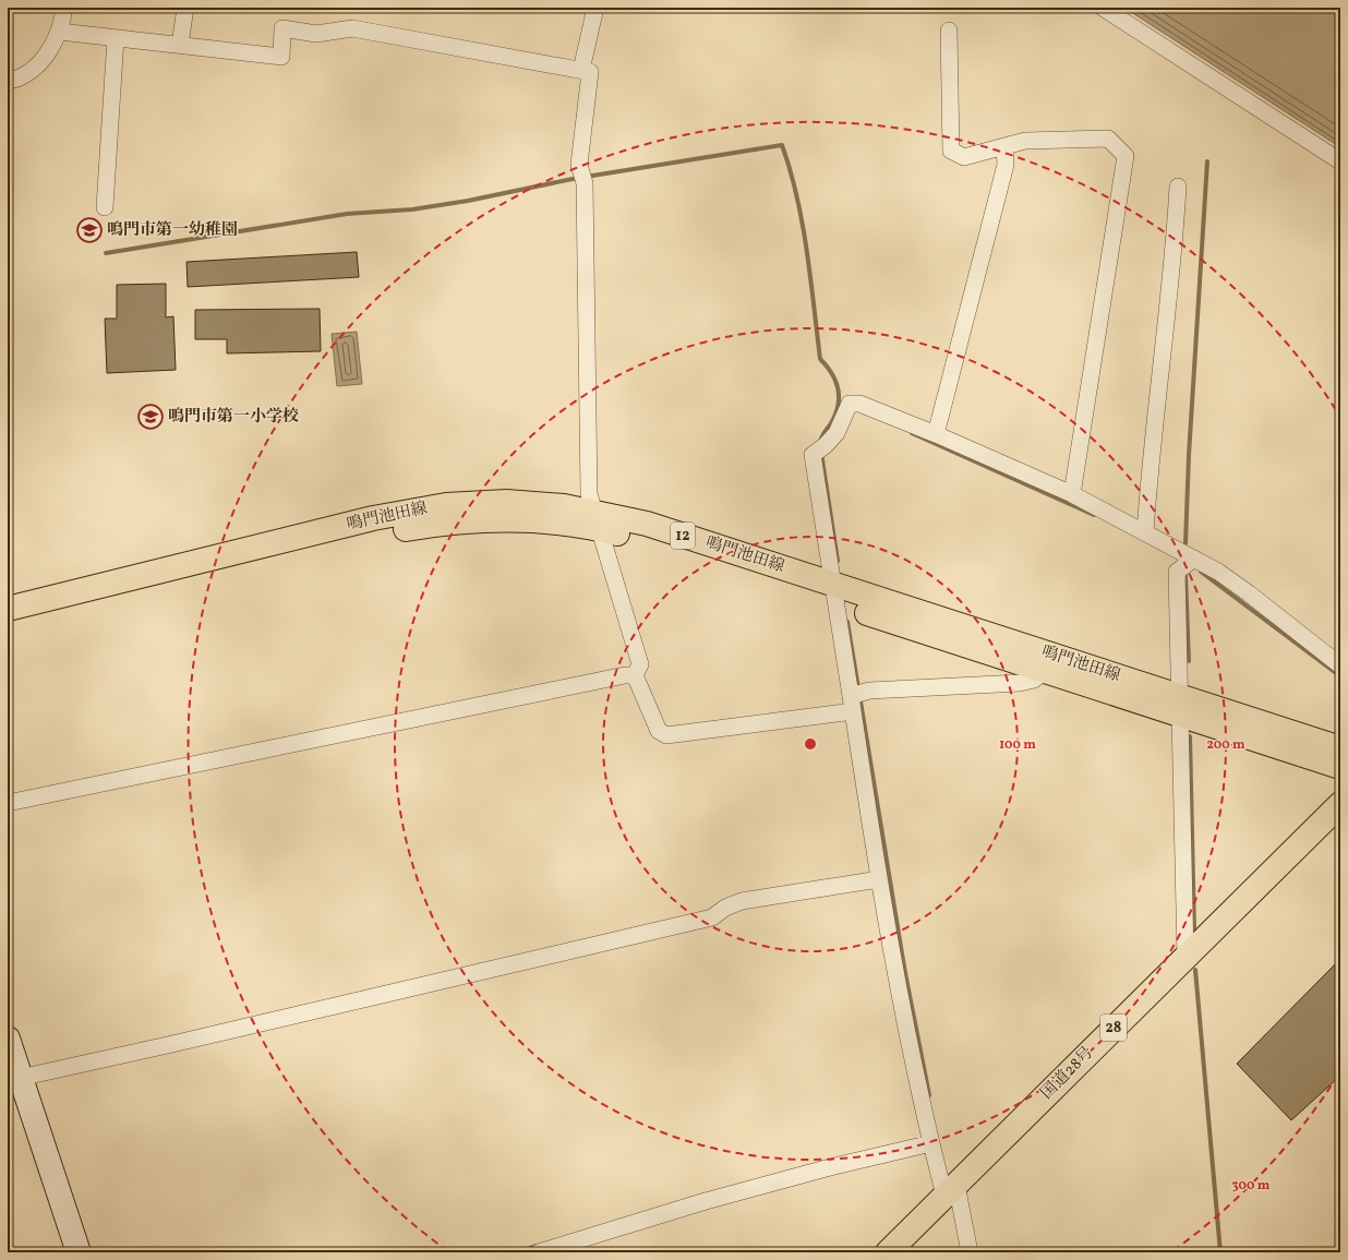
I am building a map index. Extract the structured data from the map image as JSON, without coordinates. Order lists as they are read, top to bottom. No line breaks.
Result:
{"streets":{"main road":["鳴門池田線","12","28","国道28号"]},"places":{"school or university":["鳴門市第一幼稚園","鳴門市第一小学校"]},"rings":["100 m","200 m","300 m"]}
